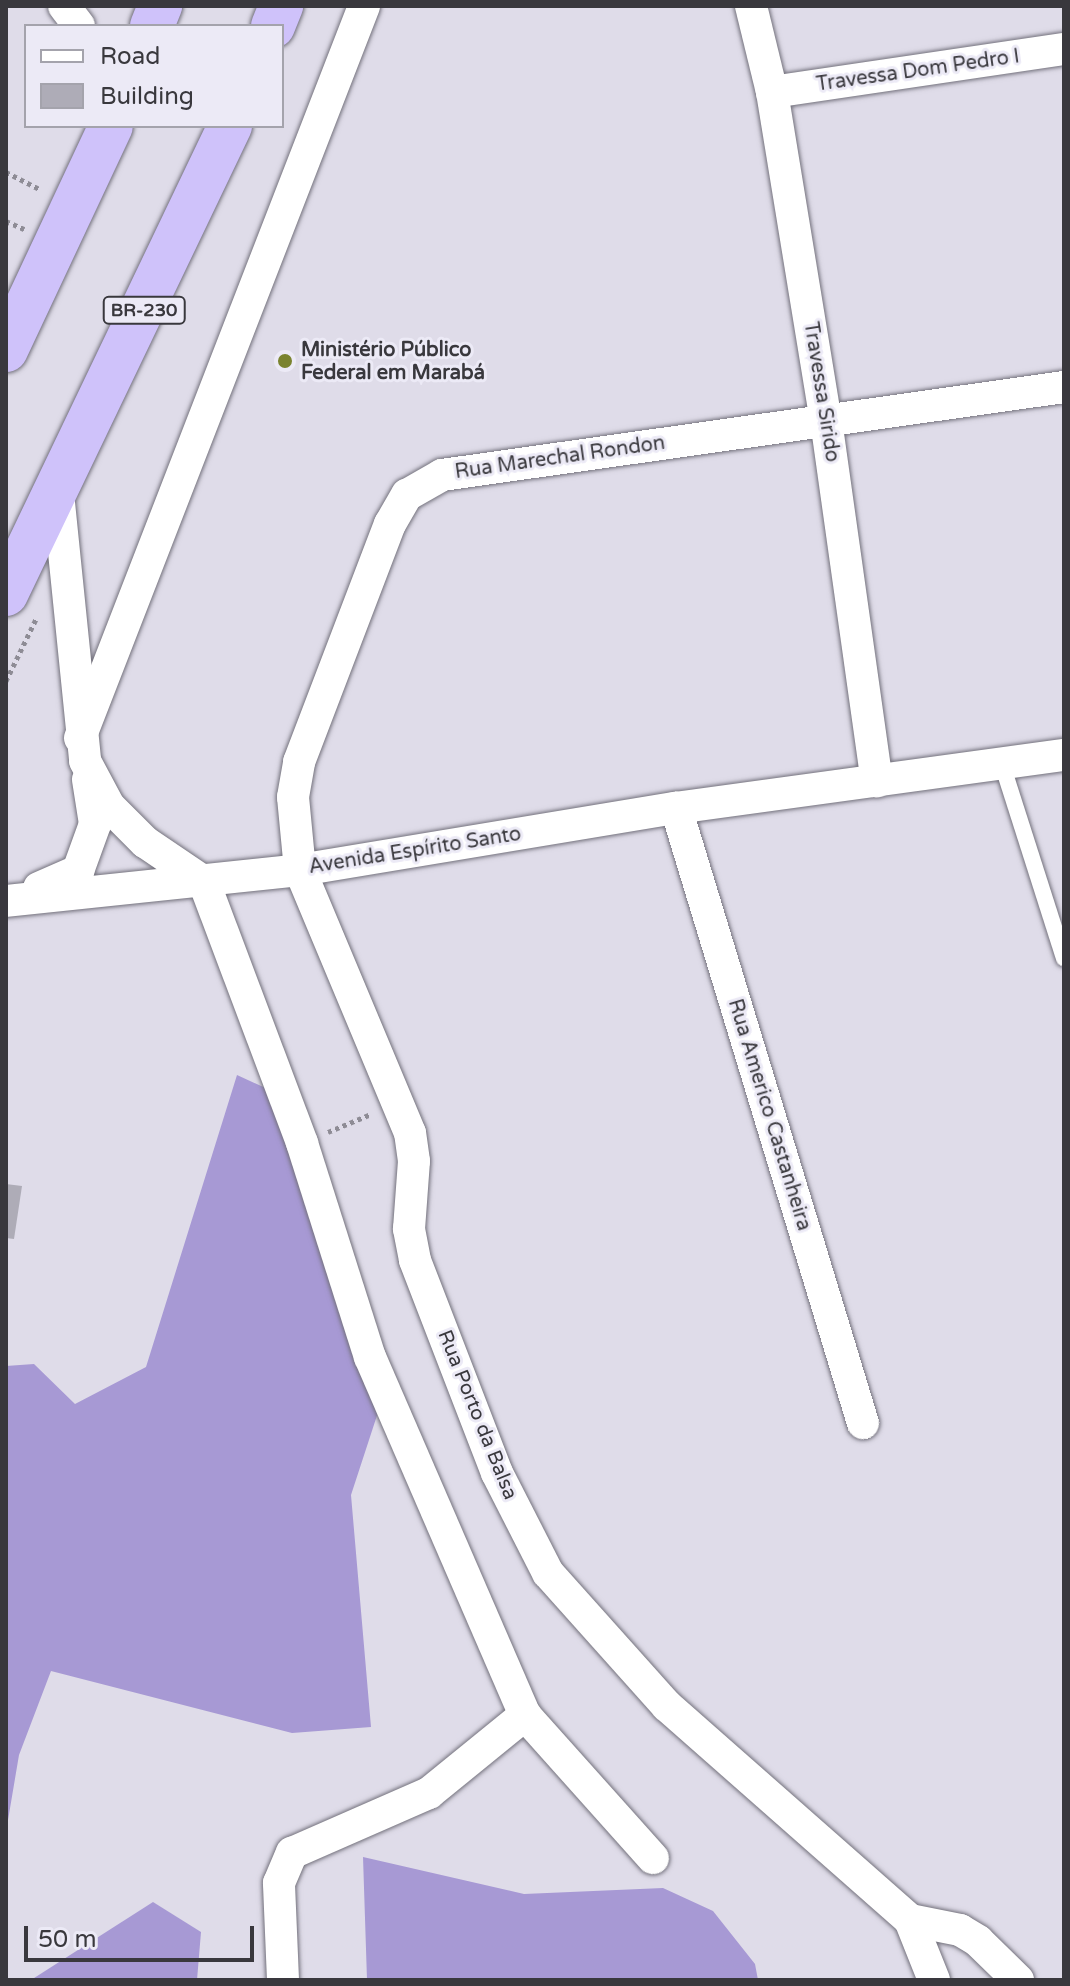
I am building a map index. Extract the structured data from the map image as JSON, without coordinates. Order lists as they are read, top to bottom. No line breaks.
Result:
{"streets":{"highway":["BR-230"],"street":["Travessa Dom Pedro I","Travessa Sirido","Rua Marechal Rondon","Avenida Espírito Santo","Rua Americo Castanheira","Rua Porto da Balsa"]},"crossings":[["Travessa Dom Pedro I","Travessa Sirido"],["Travessa Sirido","Rua Marechal Rondon"],["Travessa Sirido","Avenida Espírito Santo"],["Rua Marechal Rondon","Avenida Espírito Santo"],["Rua Marechal Rondon","Rua Porto da Balsa"],["Avenida Espírito Santo","Rua Americo Castanheira"],["Avenida Espírito Santo","Rua Porto da Balsa"]],"places":["Ministério Público Federal em Marabá"],"legend":["Road","Building"],"scale_bar":"50 m"}
